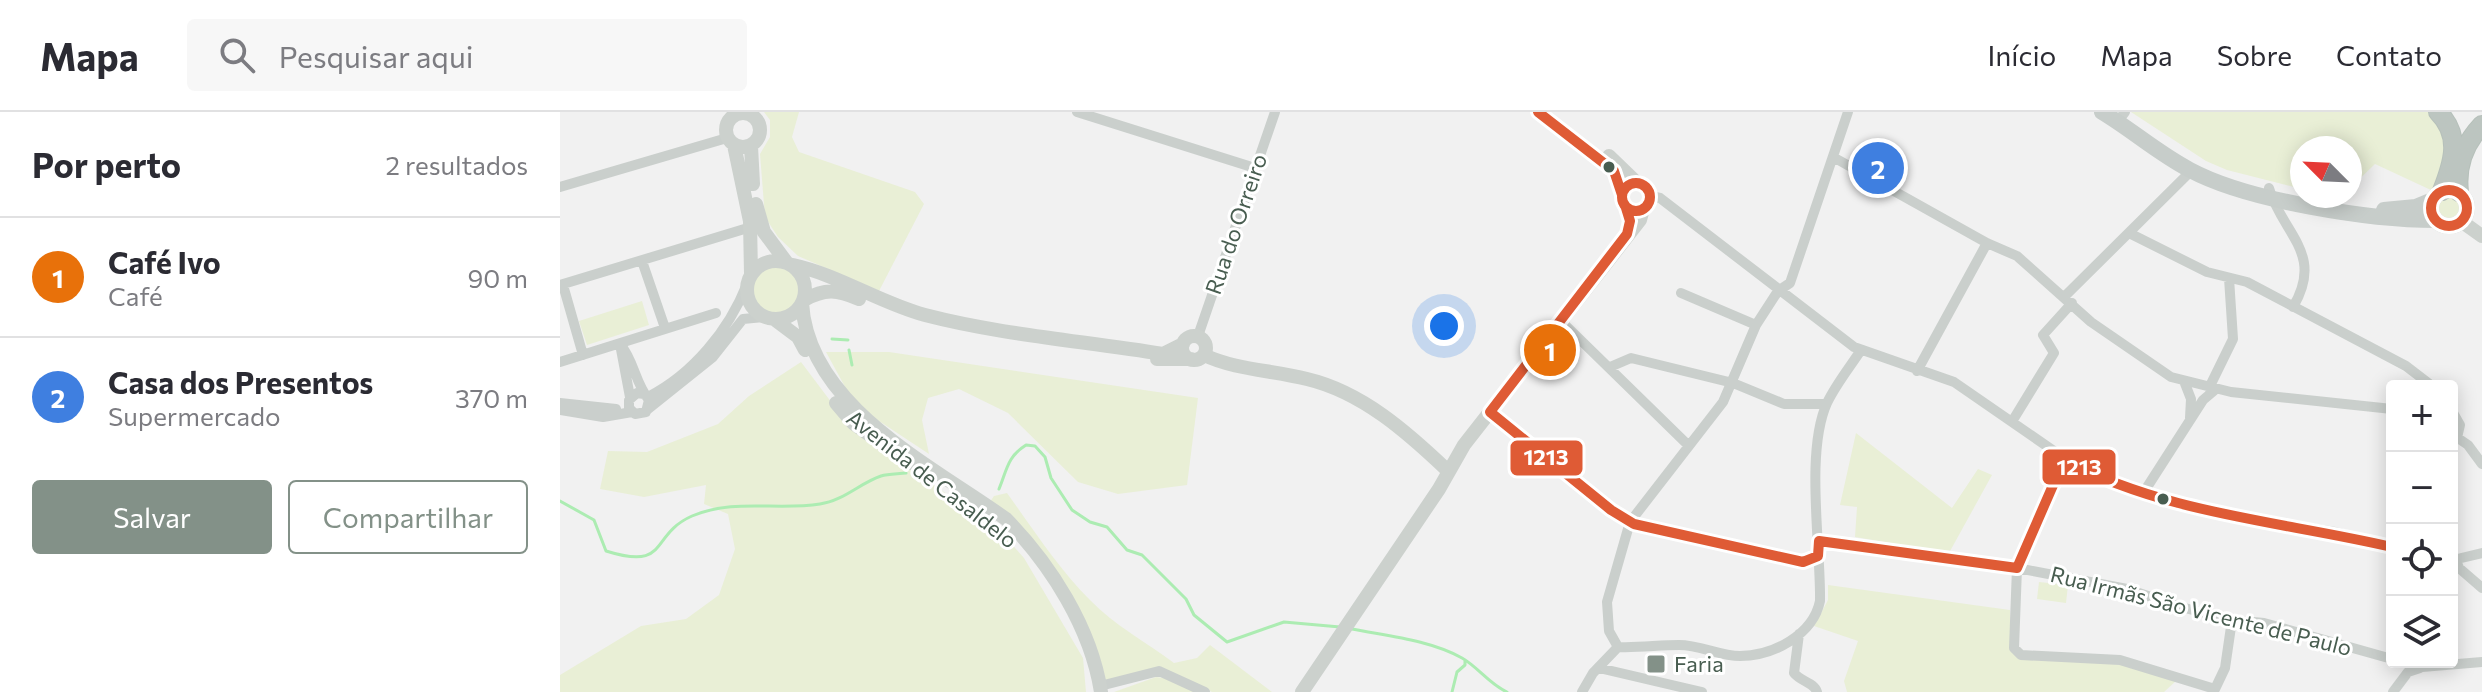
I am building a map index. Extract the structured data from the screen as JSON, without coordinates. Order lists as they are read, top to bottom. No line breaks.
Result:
{"streets":{"street":["Rua do Orreiro","Avenida de Casaldelo","Rua Irmãs São Vicente de Paulo"]},"places":{"transit":["Faria"]},"lines":["transit line 1213"],"north":"top left","page":{"header":"Mapa","search":"Pesquisar aqui","nav":["Início","Mapa","Sobre","Contato"],"heading":["Por perto","2 resultados"],"pins":["2","1"],"list":[{"mark":"1","name":"Café Ivo","note":"Café","value":"90 m"},{"mark":"2","name":"Casa dos Presentos","note":"Supermercado","value":"370 m"}],"map_buttons":["+","−"],"buttons":["Salvar","Compartilhar"]}}
